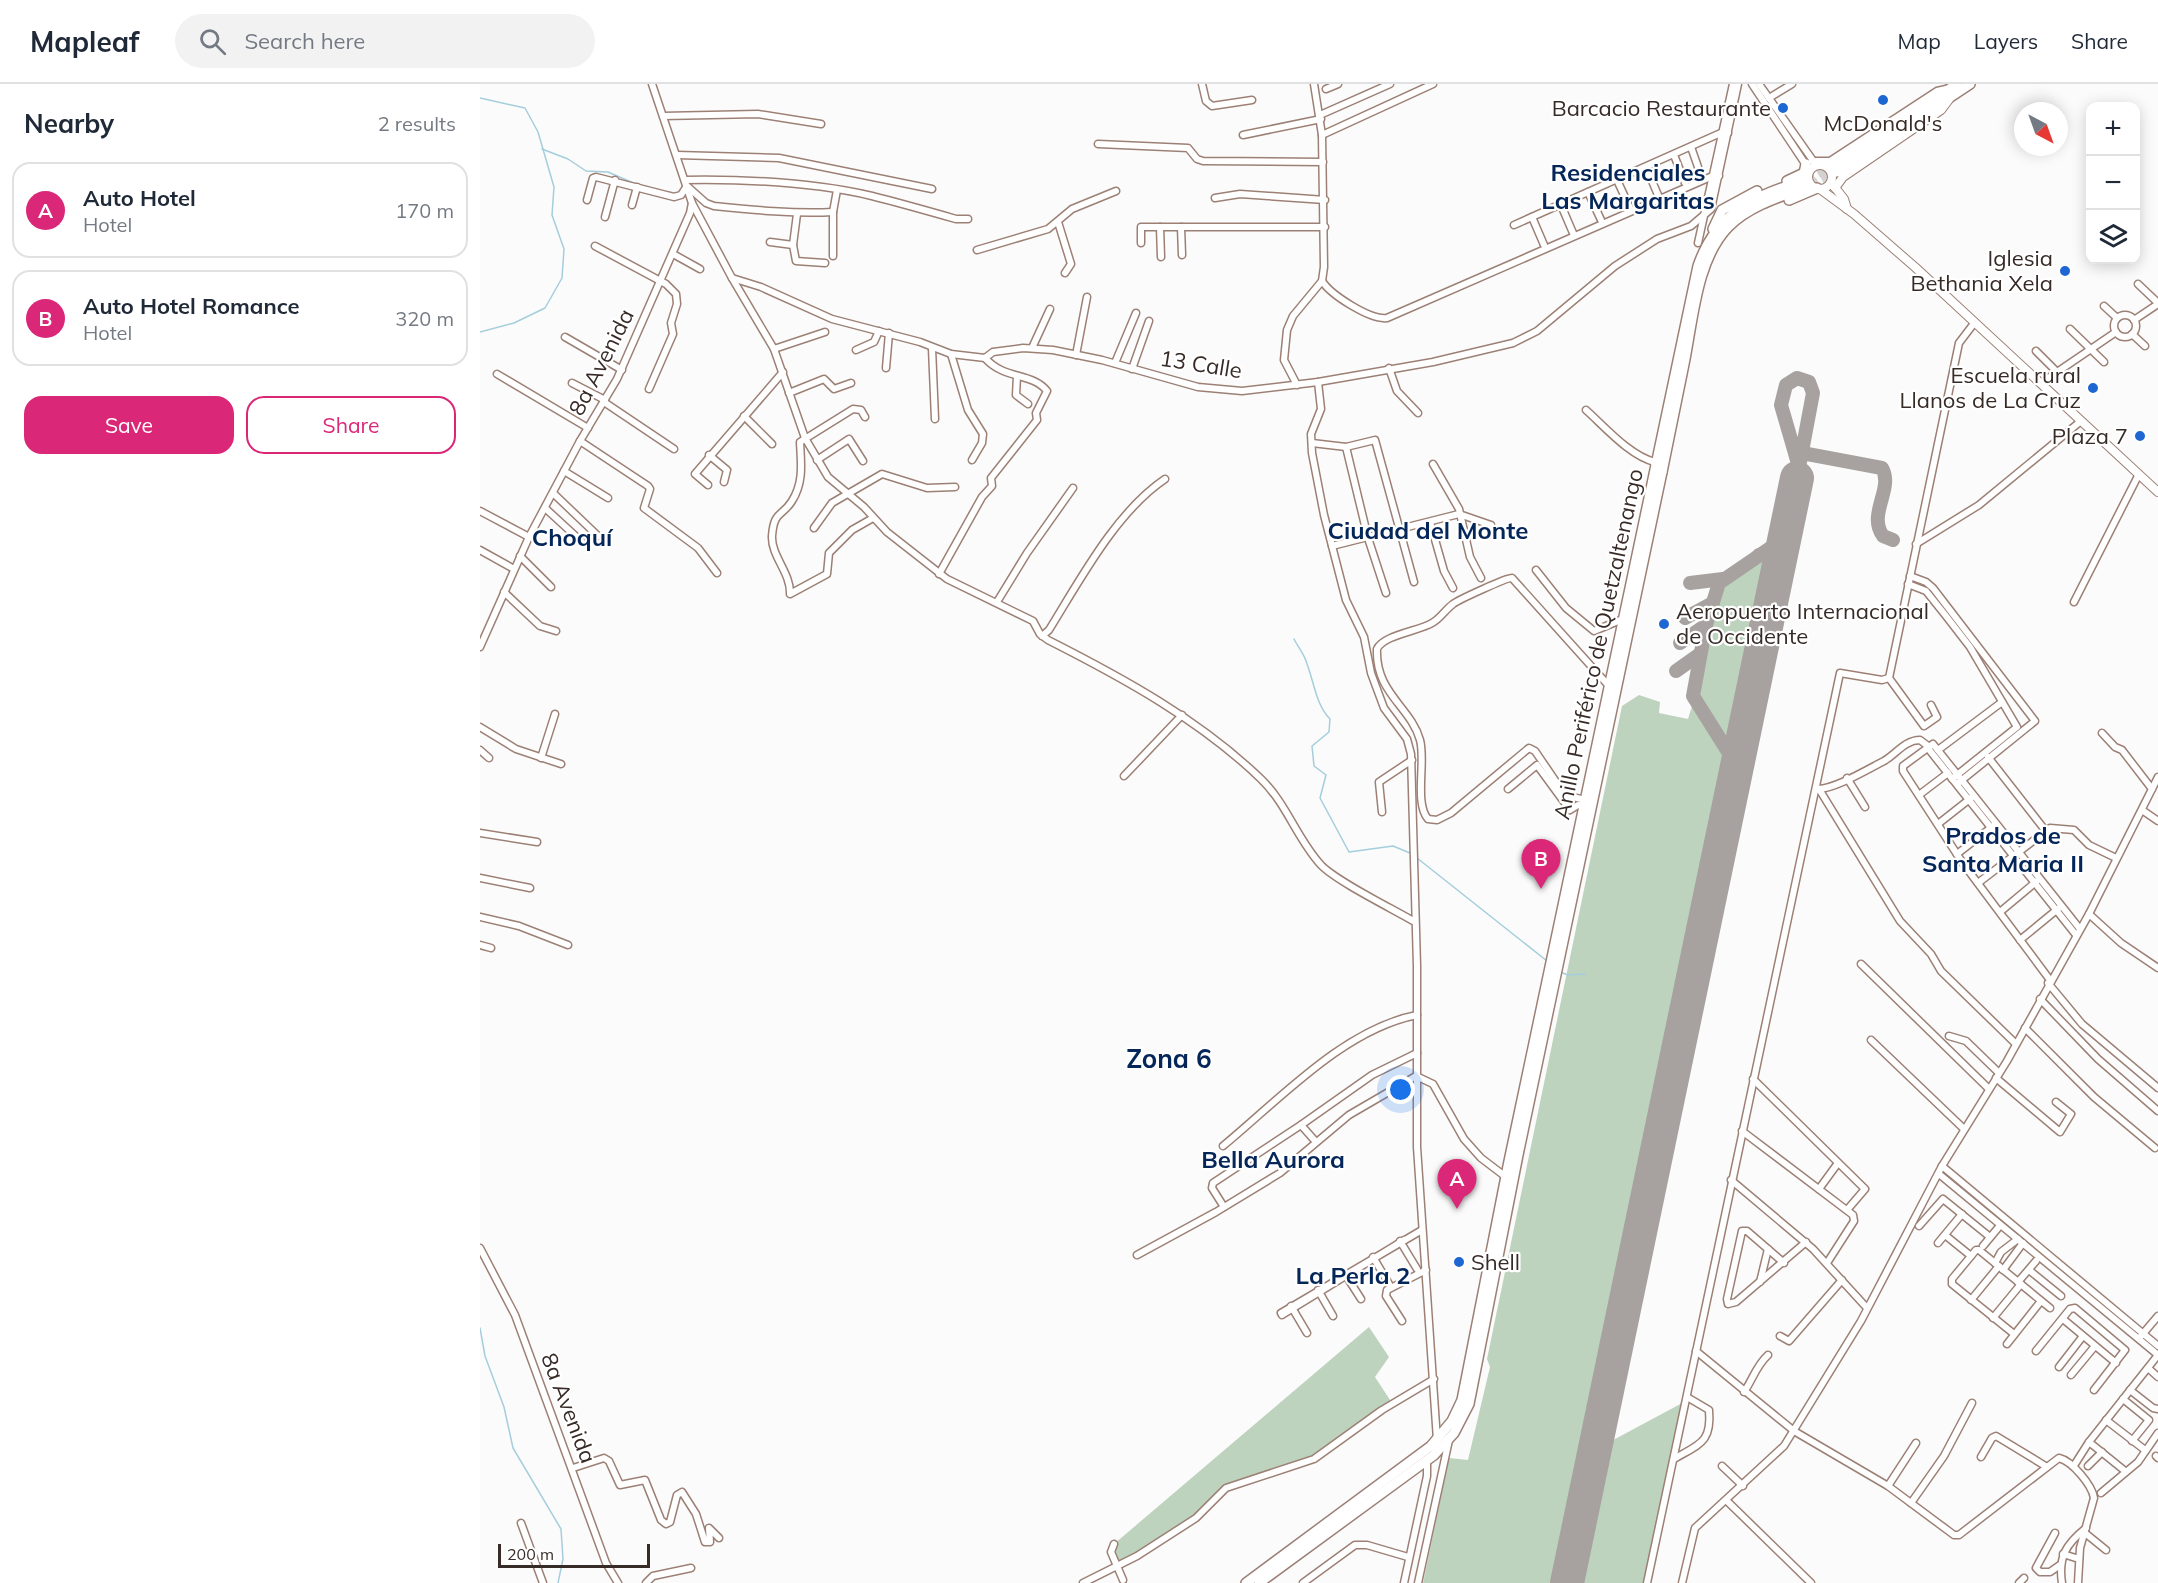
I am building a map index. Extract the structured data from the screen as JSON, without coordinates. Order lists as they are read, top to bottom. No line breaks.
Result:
{"streets":{"highway":["Anillo Periférico de Quetzaltenango"],"street":["8a Avenida","13 Calle"]},"districts":["Residenciales Las Margaritas","Ciudad del Monte","Choquí","Prados de Santa Maria II","Zona 6","Bella Aurora","La Perla 2"],"places":["McDonald's","Barcacio Restaurante","Iglesia Bethania Xela","Escuela rural Llanos de La Cruz","Plaza 7","Aeropuerto Internacional de Occidente","Shell"],"scale_bar":"200 m","north":"bottom right","page":{"header":"Mapleaf","search":"Search here","nav":["Map","Layers","Share"],"heading":["Nearby","2 results"],"map_buttons":["+","−"],"list":[{"mark":"A","name":"Auto Hotel","note":"Hotel","value":"170 m"},{"mark":"B","name":"Auto Hotel Romance","note":"Hotel","value":"320 m"}],"buttons":["Save","Share"],"pins":["B","A"],"scale":"200 m"}}
